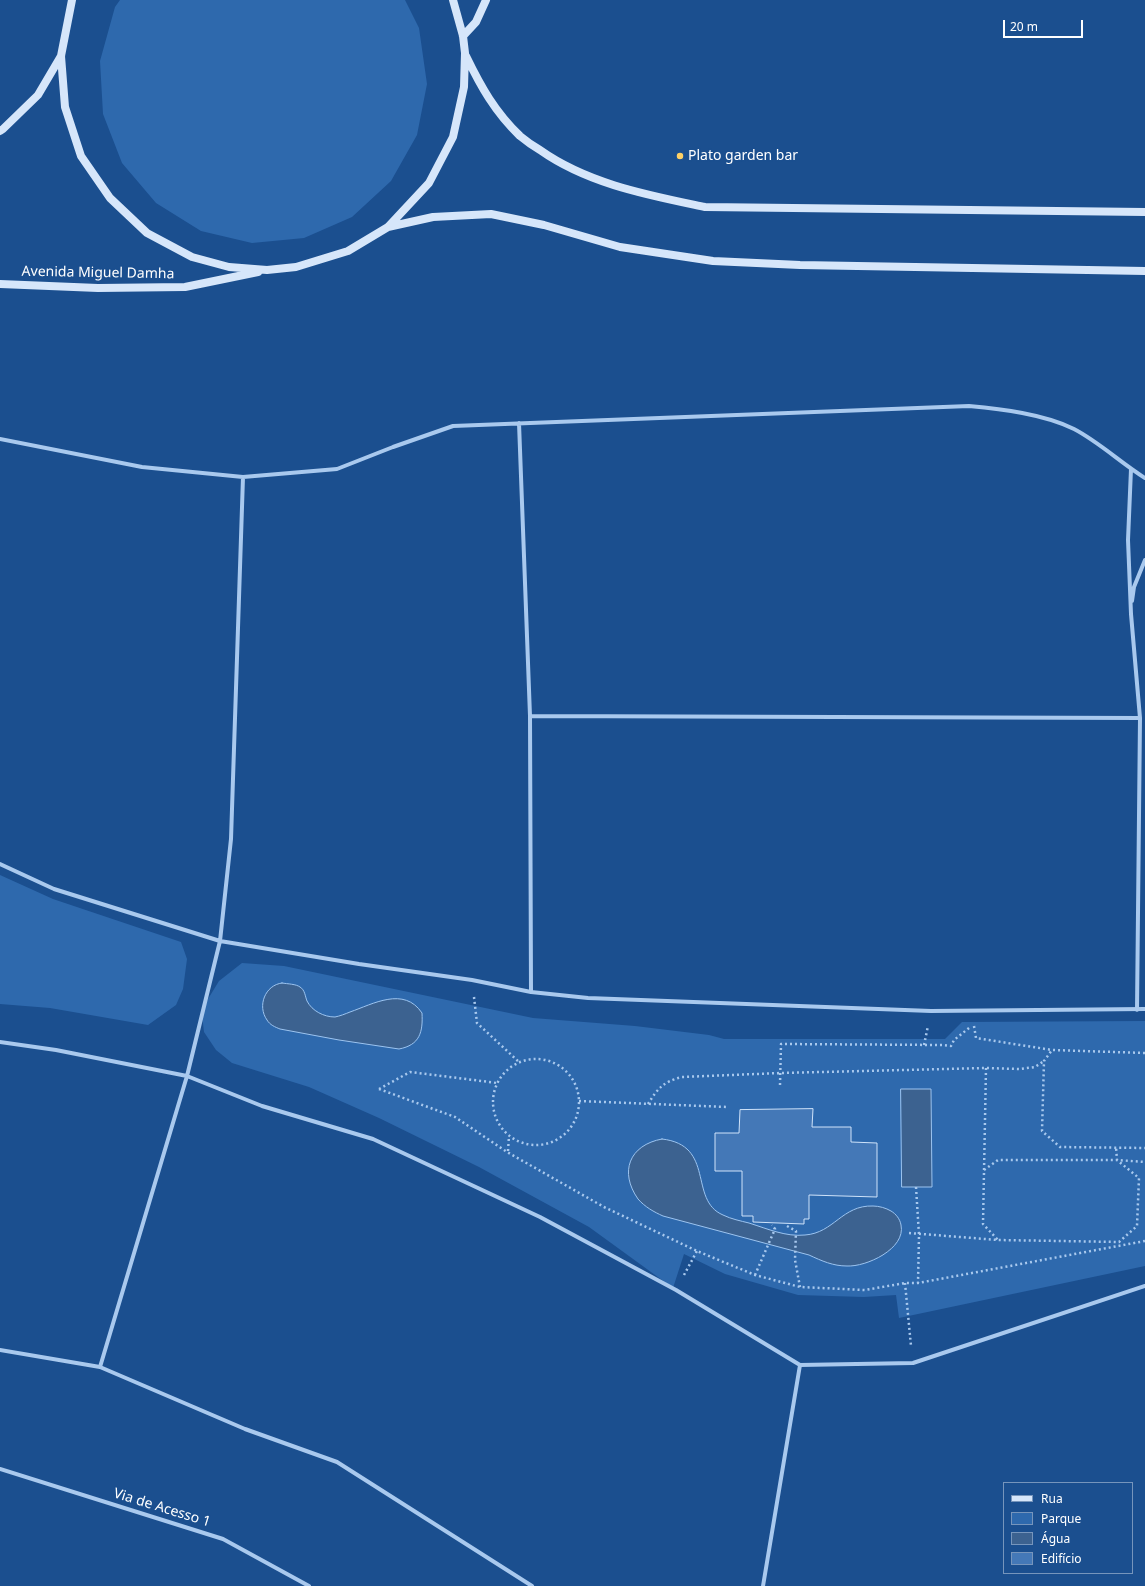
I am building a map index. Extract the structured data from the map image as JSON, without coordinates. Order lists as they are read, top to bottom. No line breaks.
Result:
{"streets":{"street":["Avenida Miguel Damha","Via de Acesso 1"]},"places":["Plato garden bar"],"legend":["Rua","Parque","Água","Edifício"],"scale_bar":"20 m"}
